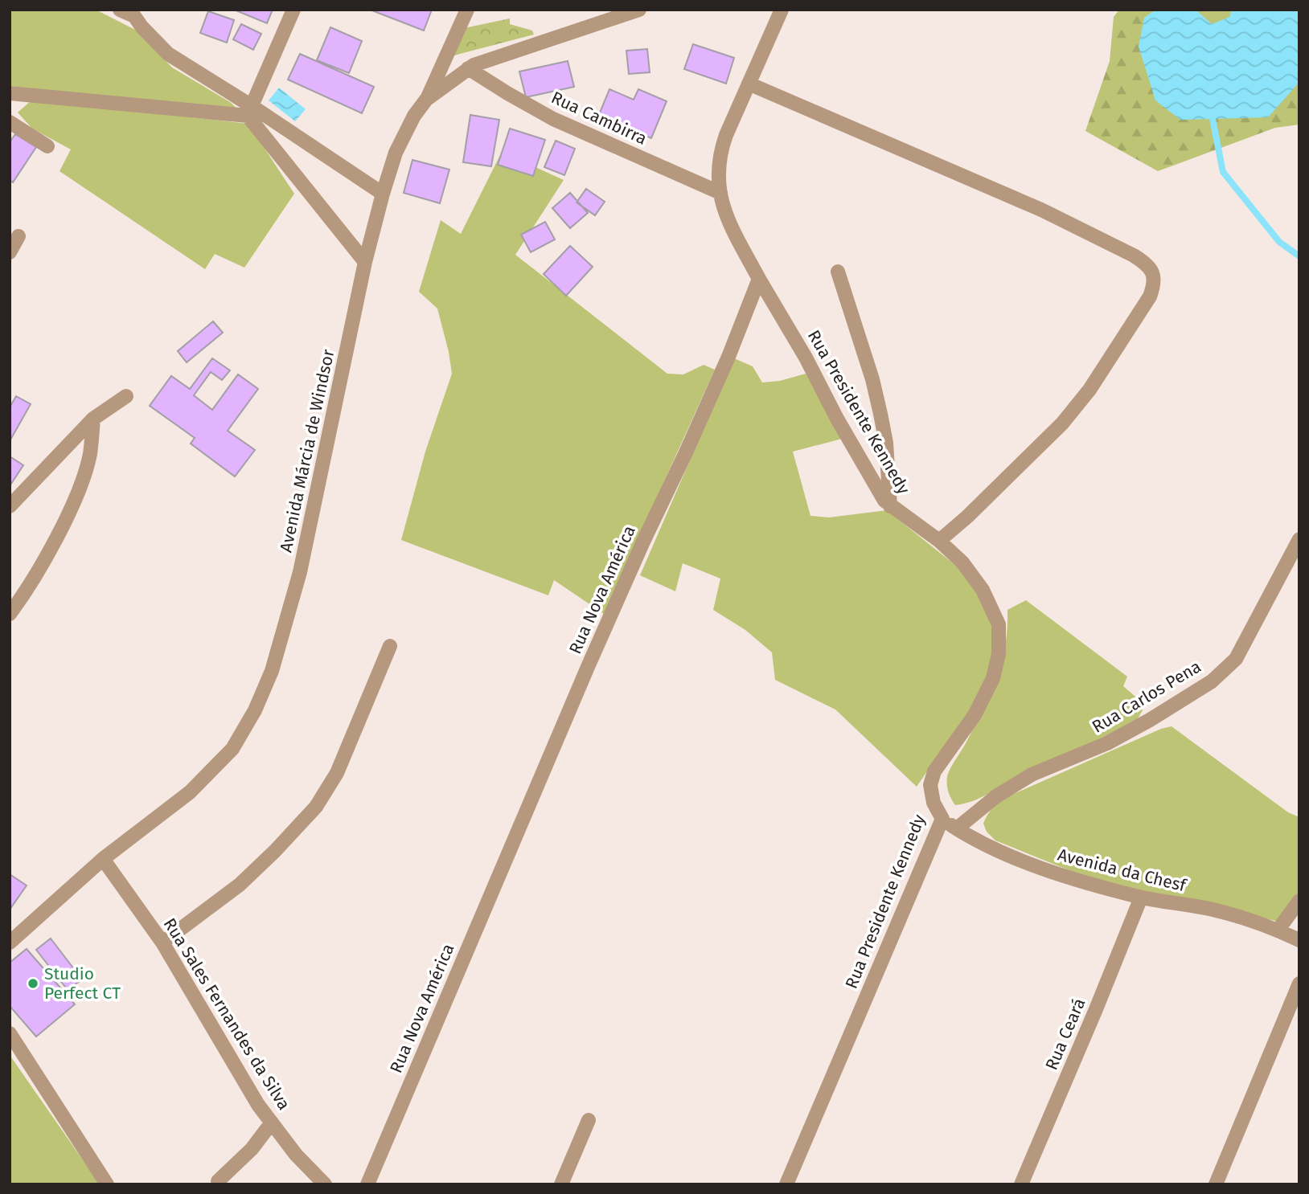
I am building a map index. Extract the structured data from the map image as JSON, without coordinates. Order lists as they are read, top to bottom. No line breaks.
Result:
{"streets":{"street":["Rua Cambirra","Rua Presidente Kennedy","Avenida Márcia de Windsor","Rua Nova América","Rua Carlos Pena","Avenida da Chesf","Rua Sales Fernandes da Silva","Rua Ceará"]},"crossings":[["Rua Cambirra","Avenida Márcia de Windsor"],["Rua Presidente Kennedy","Rua Nova América"],["Rua Presidente Kennedy","Avenida da Chesf"],["Avenida Márcia de Windsor","Rua Sales Fernandes da Silva"],["Rua Carlos Pena","Avenida da Chesf"],["Avenida da Chesf","Rua Ceará"]],"places":["Studio Perfect CT"]}
